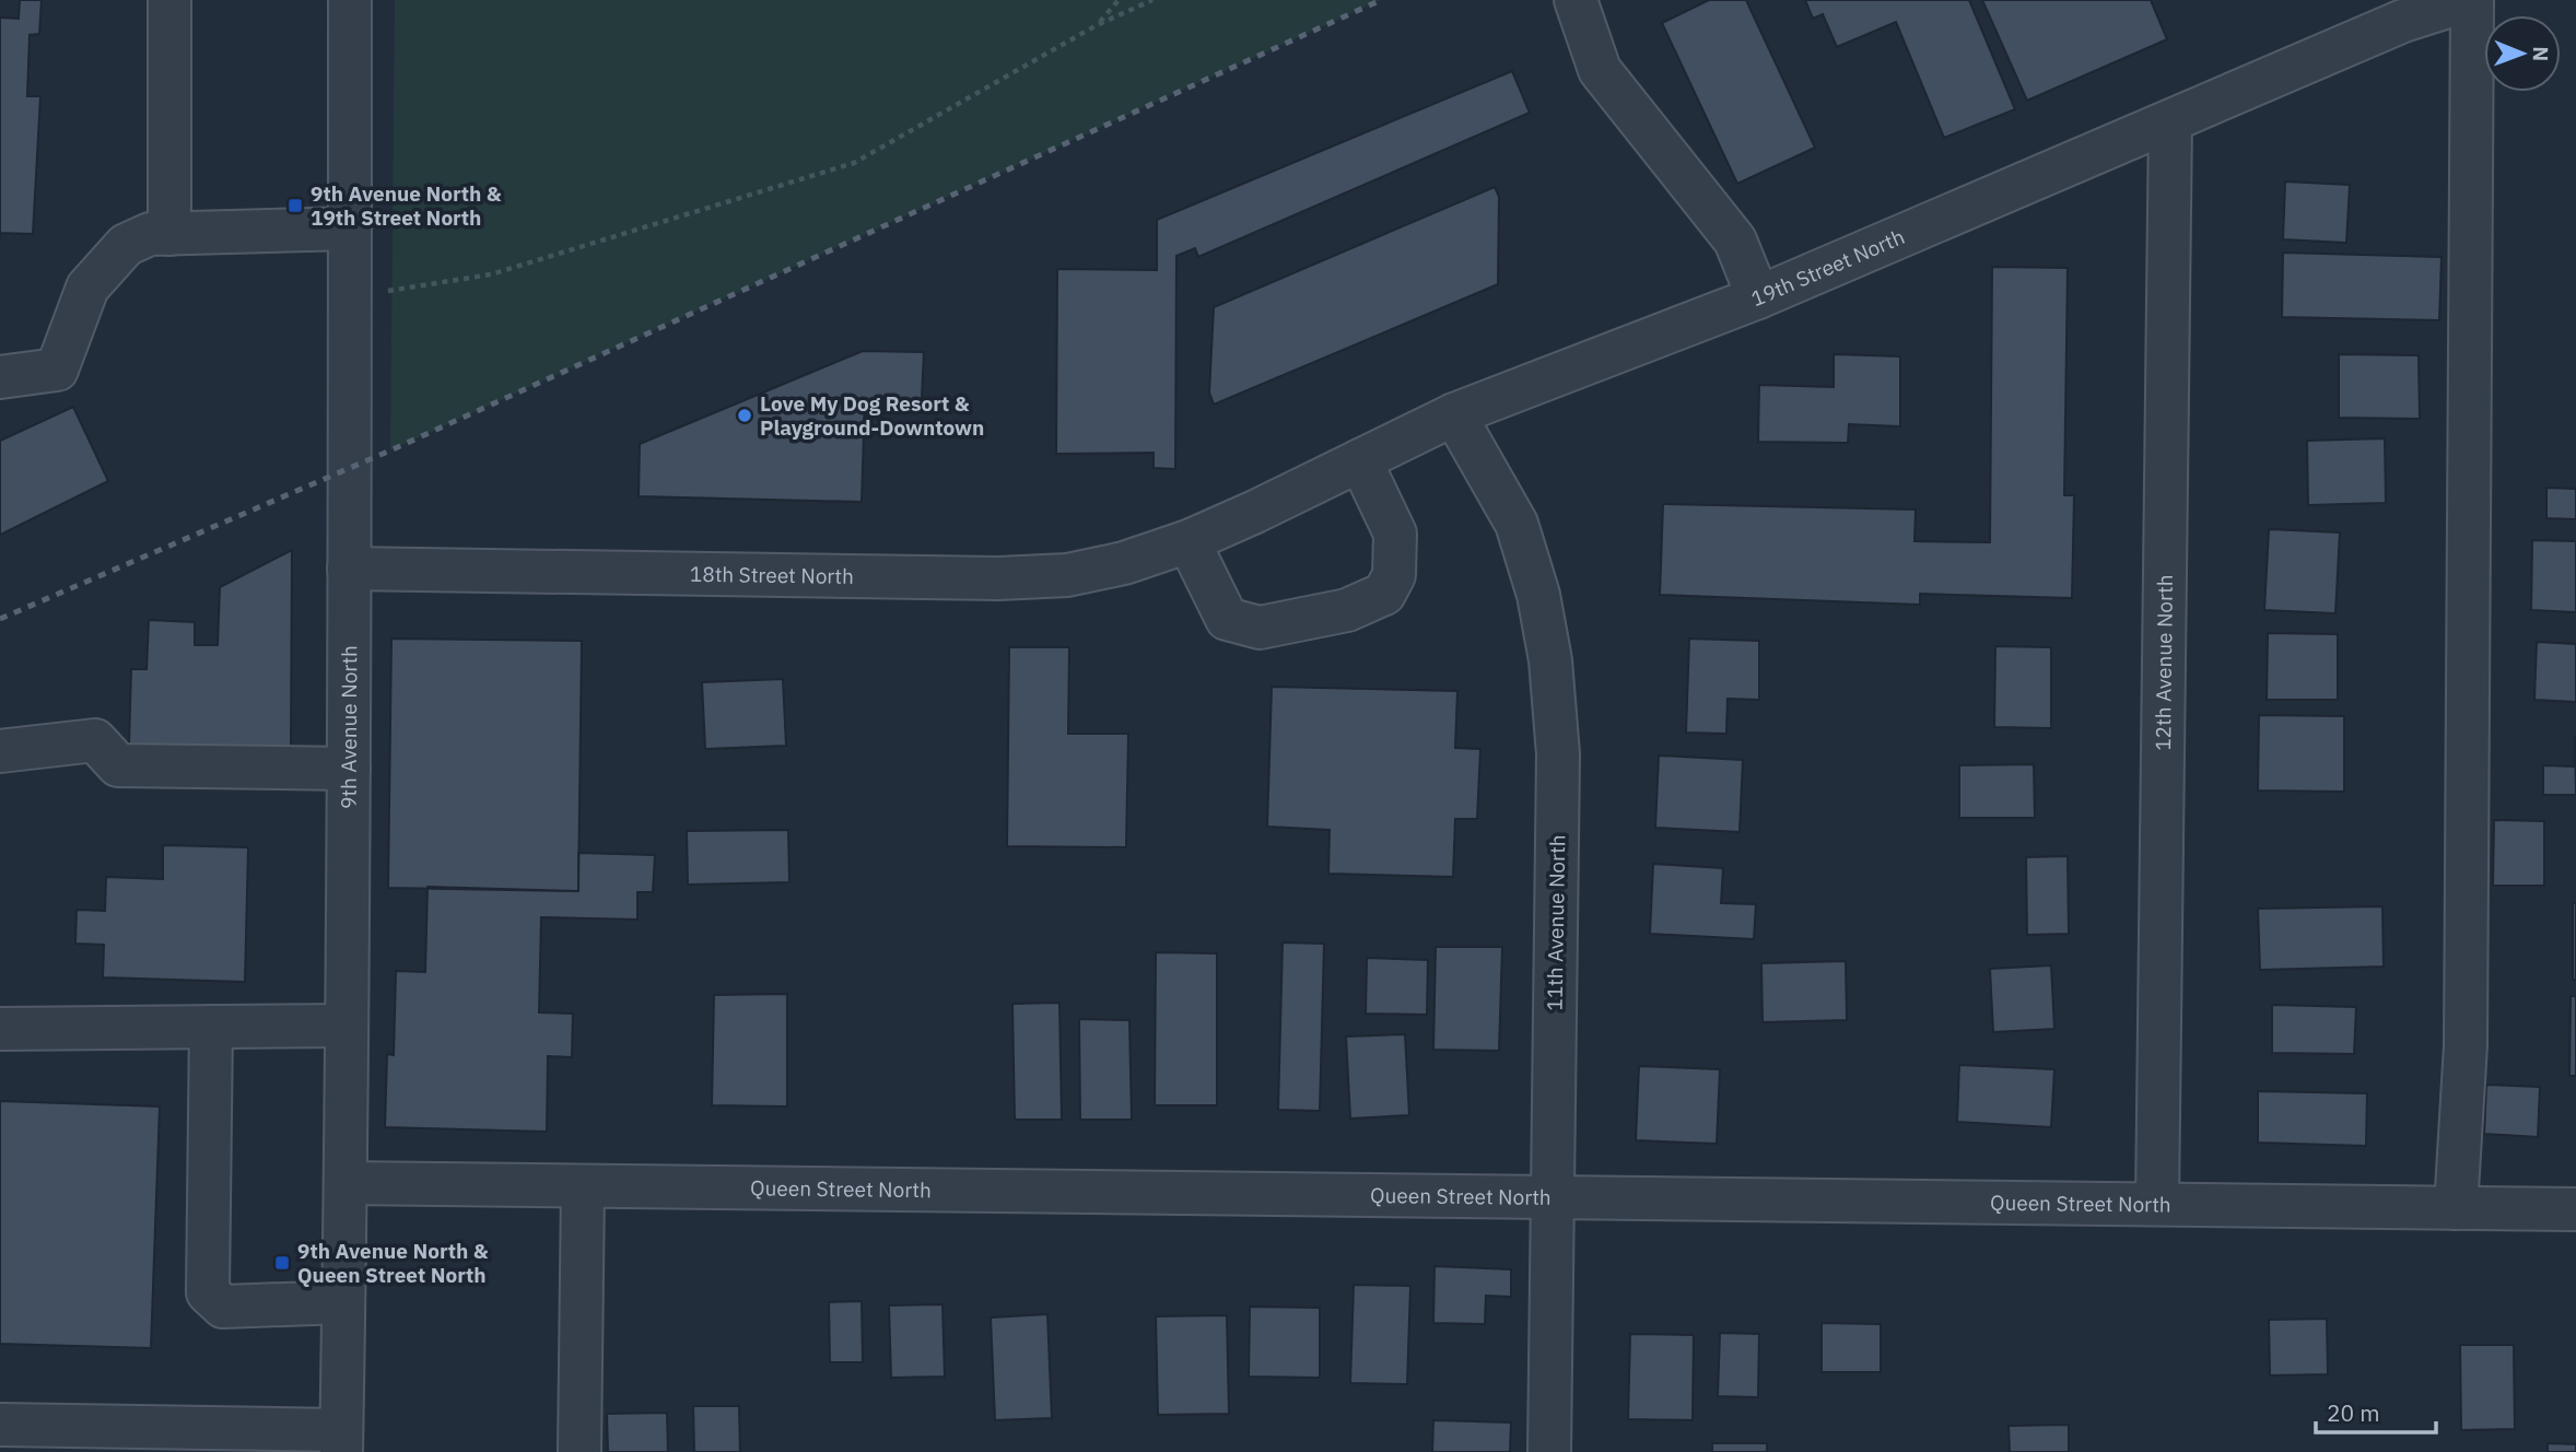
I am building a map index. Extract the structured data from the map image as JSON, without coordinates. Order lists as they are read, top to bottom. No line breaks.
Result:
{"streets":{"street":["19th Street North","18th Street North","12th Avenue North","9th Avenue North","11th Avenue North","Queen Street North"]},"crossings":[["19th Street North","18th Street North"],["19th Street North","12th Avenue North"],["19th Street North","11th Avenue North"],["18th Street North","9th Avenue North"],["12th Avenue North","Queen Street North"],["9th Avenue North","Queen Street North"],["11th Avenue North","Queen Street North"]],"places":{"transit":["9th Avenue North & 19th Street North","9th Avenue North & Queen Street North"],"other":["Love My Dog Resort & Playground-Downtown"]},"scale_bar":"20 m","north":"right"}
